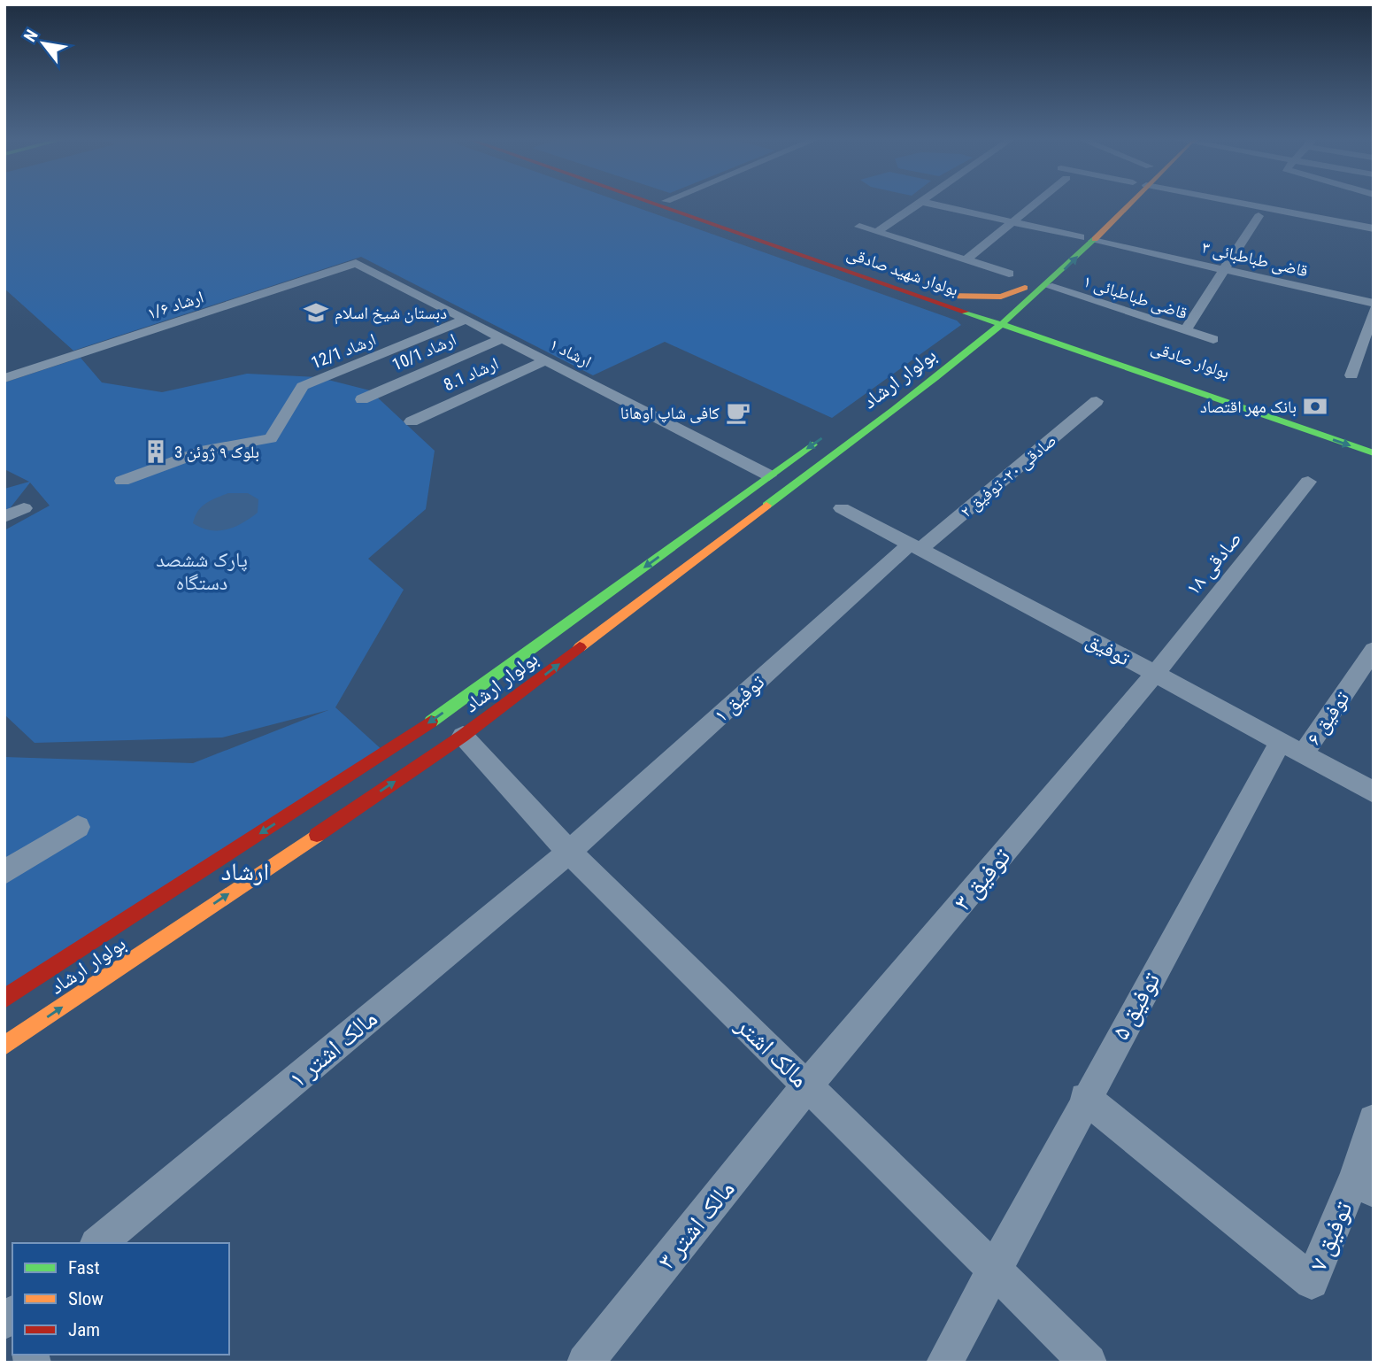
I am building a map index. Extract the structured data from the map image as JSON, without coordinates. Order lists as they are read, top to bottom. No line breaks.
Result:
{"streets":{"main road":["بولوار شهید صادقی","بولوار صادقی","بولوار ارشاد"],"street":["قاضی طباطبائی ۳","قاضی طباطبائی ۱","ارشاد ۱/۶","ارشاد 12/1","ارشاد 10/1","ارشاد ۱","ارشاد 8.1","صادقی ۲۰- توفیق ۲","صادقی ۱۸","توفیق","توفیق ۱","توفیق ۶","توفیق ۳","توفیق ۵","مالک اشتر ۱","مالک اشتر","مالک اشتر ۳","توفیق ۷"]},"crossings":[["بولوار شهید صادقی","بولوار صادقی"],["بولوار شهید صادقی","بولوار ارشاد"],["ارشاد ۱/۶","ارشاد ۱"],["ارشاد 12/1","ارشاد ۱"],["ارشاد 10/1","ارشاد ۱"],["ارشاد ۱","ارشاد 8.1"],["ارشاد ۱","بولوار ارشاد"],["بولوار صادقی","بولوار ارشاد"],["بولوار ارشاد","مالک اشتر"],["صادقی ۲۰- توفیق ۲","توفیق"],["صادقی ۲۰- توفیق ۲","توفیق ۱"],["صادقی ۱۸","توفیق"],["صادقی ۱۸","توفیق ۳"],["توفیق","توفیق ۱"],["توفیق","توفیق ۶"],["توفیق","توفیق ۳"],["توفیق","توفیق ۵"],["توفیق ۱","مالک اشتر ۱"],["توفیق ۱","مالک اشتر"],["توفیق ۶","توفیق ۵"],["توفیق ۳","مالک اشتر"],["توفیق ۳","مالک اشتر ۳"],["توفیق ۵","مالک اشتر"],["توفیق ۵","توفیق ۷"],["مالک اشتر ۱","مالک اشتر"],["مالک اشتر","مالک اشتر ۳"]],"districts":["ارشاد"],"parks":["پارک‌ ششصد دستگاه"],"places":{"school or university":["دبستان شیخ اسلام"],"bank":["بانک مهر اقتصاد"],"cafe":["کافی شاپ اوهانا"],"building":["بلوک ۹ ژوئن 3"]},"legend":["Fast","Slow","Jam"],"north":"top left"}
